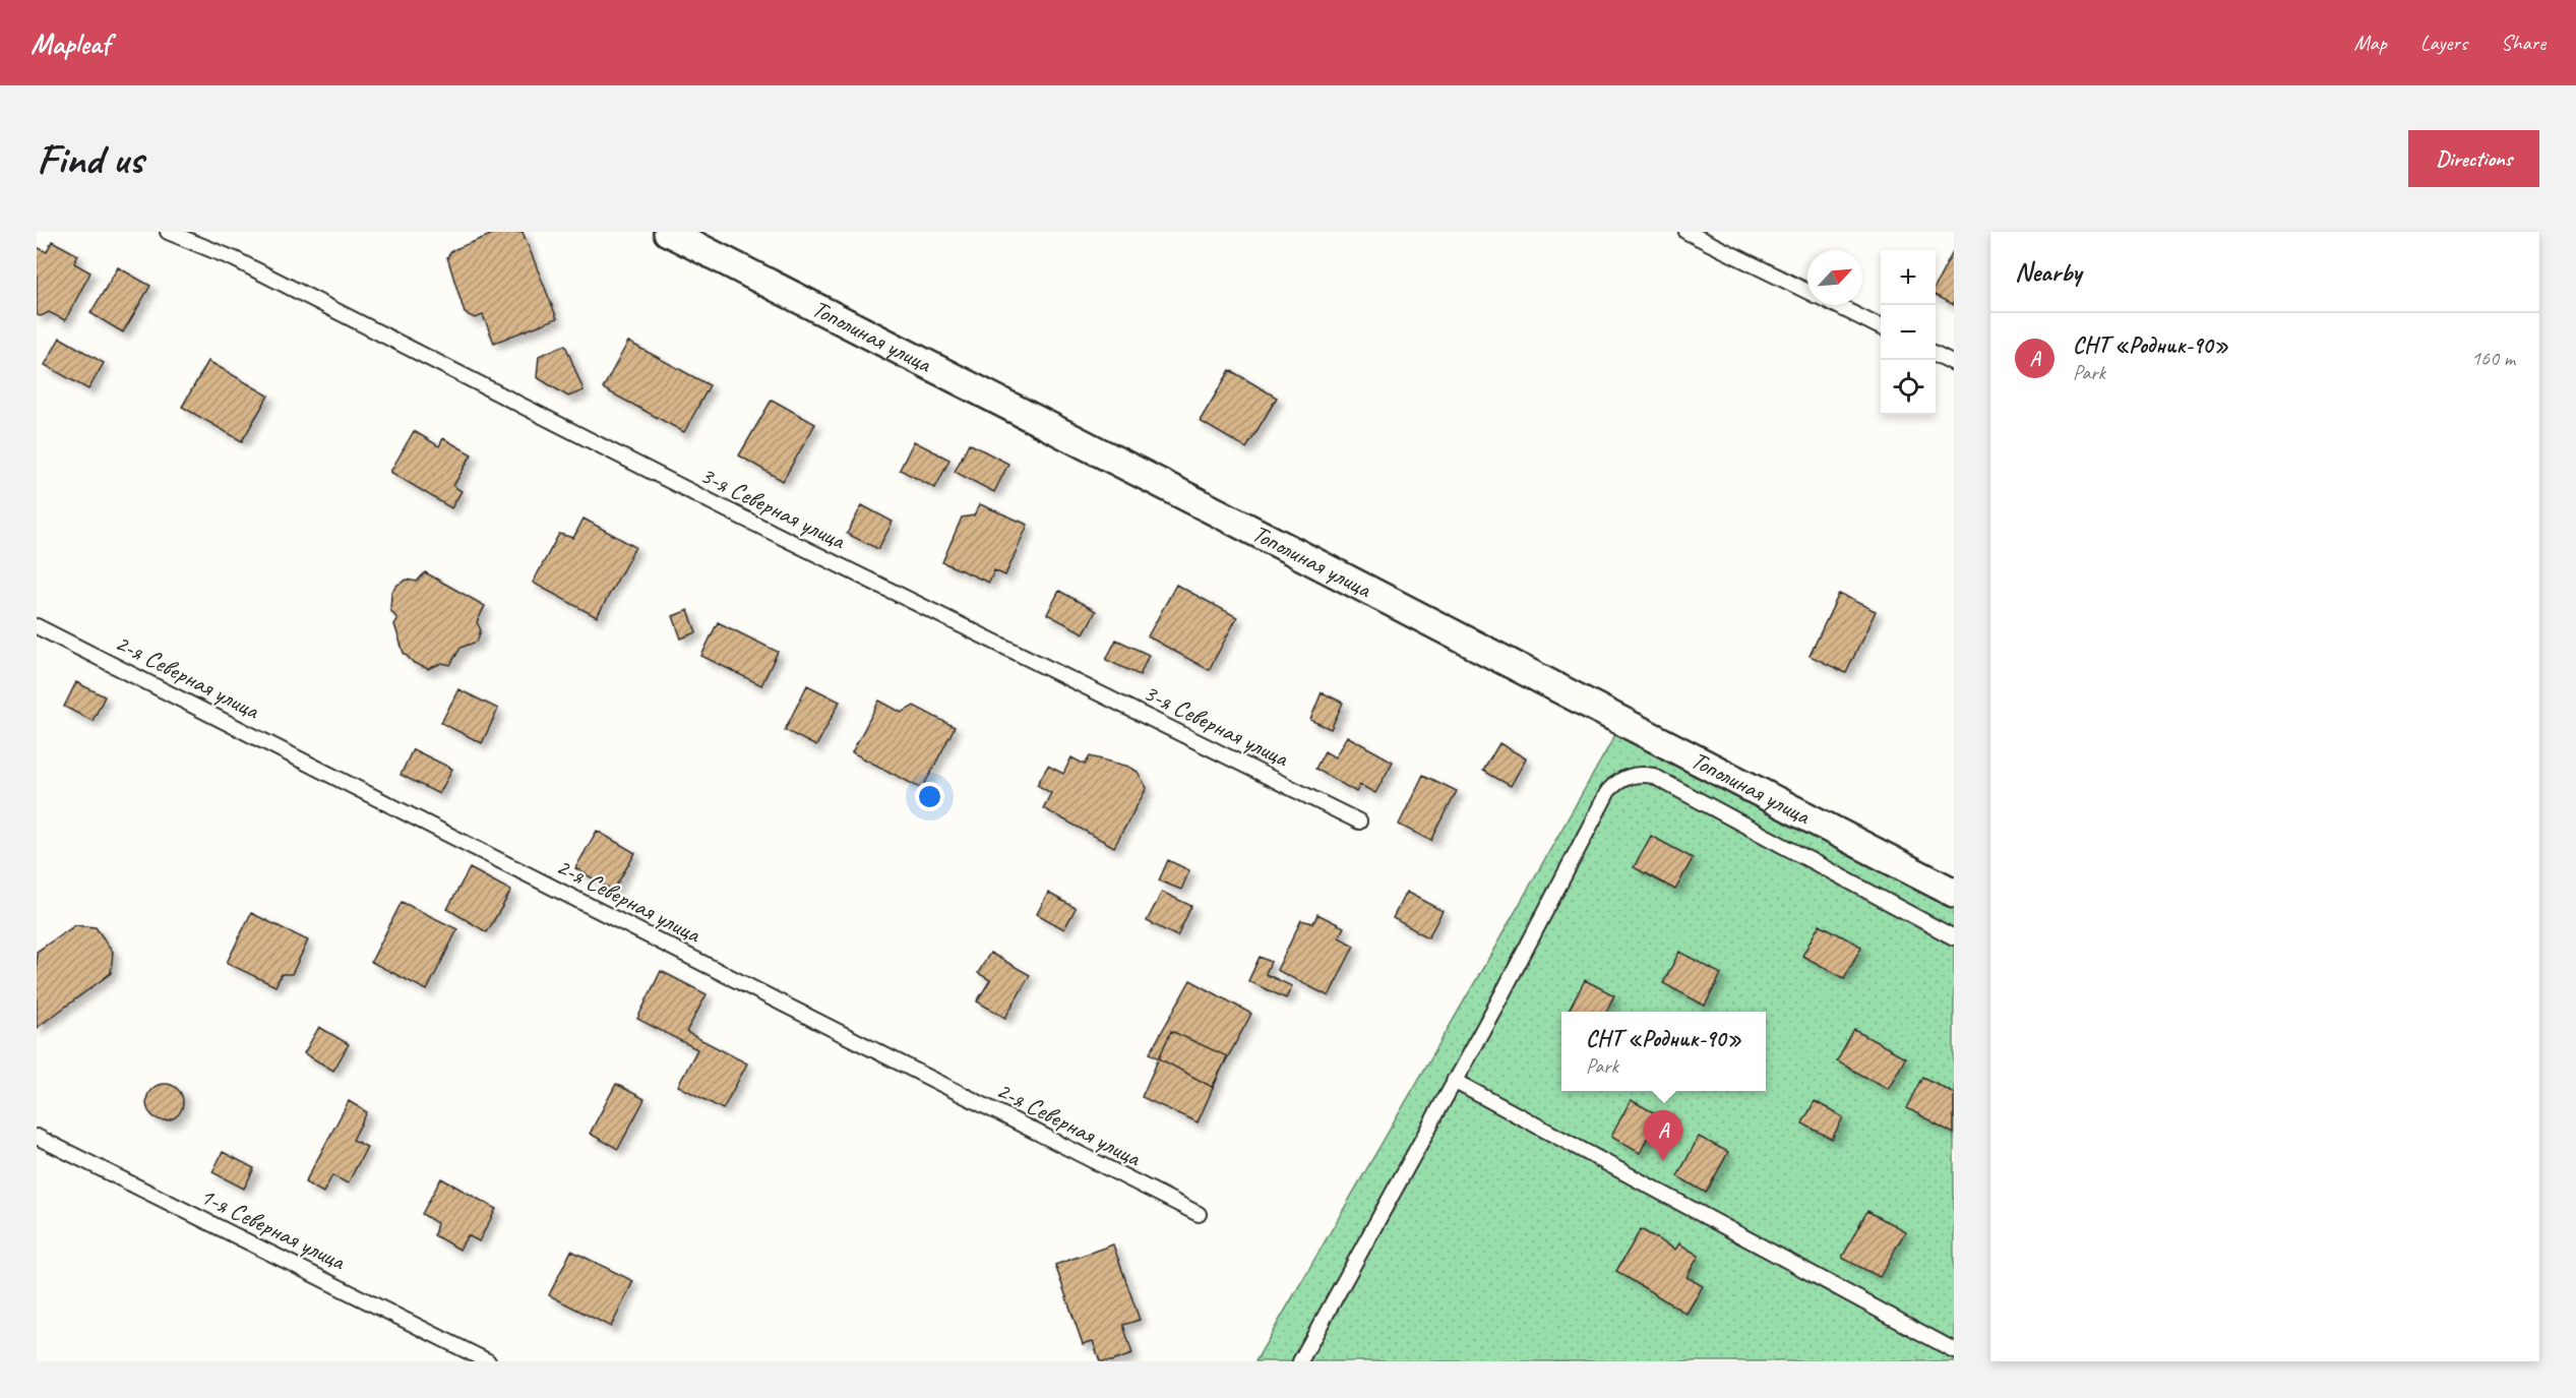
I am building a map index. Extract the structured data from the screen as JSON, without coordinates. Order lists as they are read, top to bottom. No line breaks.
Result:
{"streets":{"street":["Тополиная улица"],"lane":["3-я Северная улица","2-я Северная улица","1-я Северная улица"]},"north":"top right","page":{"header":"Mapleaf","nav":["Map","Layers","Share"],"buttons":"Directions","title":"Find us","heading":"Nearby","map_buttons":["+","−"],"list":[{"mark":"A","name":"СНТ «Родник-90»","note":"Park","value":"160 m"}],"popup":["СНТ «Родник-90»","Park"],"pins":"A"}}
